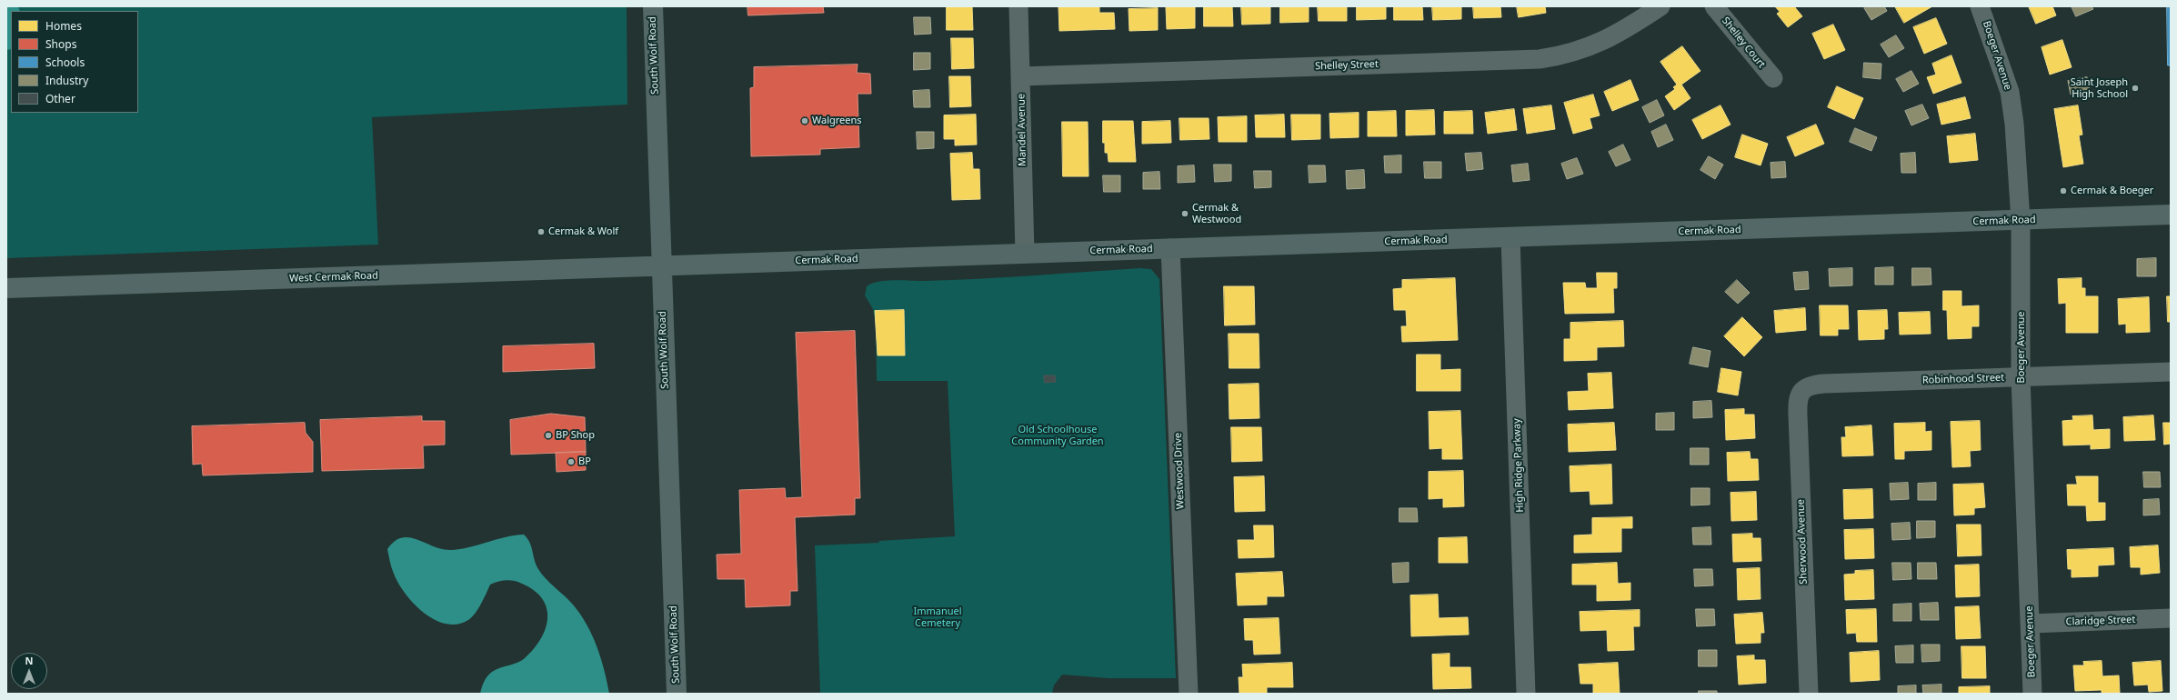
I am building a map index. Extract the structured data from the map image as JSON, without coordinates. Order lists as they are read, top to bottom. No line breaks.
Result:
{"streets":{"main road":["South Wolf Road","Cermak Road","West Cermak Road"],"street":["Shelley Court","Boeger Avenue","Shelley Street","Mandel Avenue","Robinhood Street","High Ridge Parkway","Westwood Drive","Sherwood Avenue","Claridge Street"]},"crossings":[["South Wolf Road","Cermak Road"],["South Wolf Road","West Cermak Road"],["Boeger Avenue","Cermak Road"],["Boeger Avenue","Robinhood Street"],["Boeger Avenue","Claridge Street"],["Shelley Street","Mandel Avenue"],["Mandel Avenue","Cermak Road"],["Cermak Road","West Cermak Road"],["Cermak Road","High Ridge Parkway"],["Cermak Road","Westwood Drive"],["Robinhood Street","Sherwood Avenue"]],"parks":["Old Schoolhouse Community Garden","Immanuel Cemetery"],"places":["Saint Joseph High School","Walgreens","Cermak & Boeger","Cermak & Westwood","Cermak & Wolf","BP Shop","BP"],"legend":["Homes","Shops","Schools","Industry","Other"],"north":"top"}
